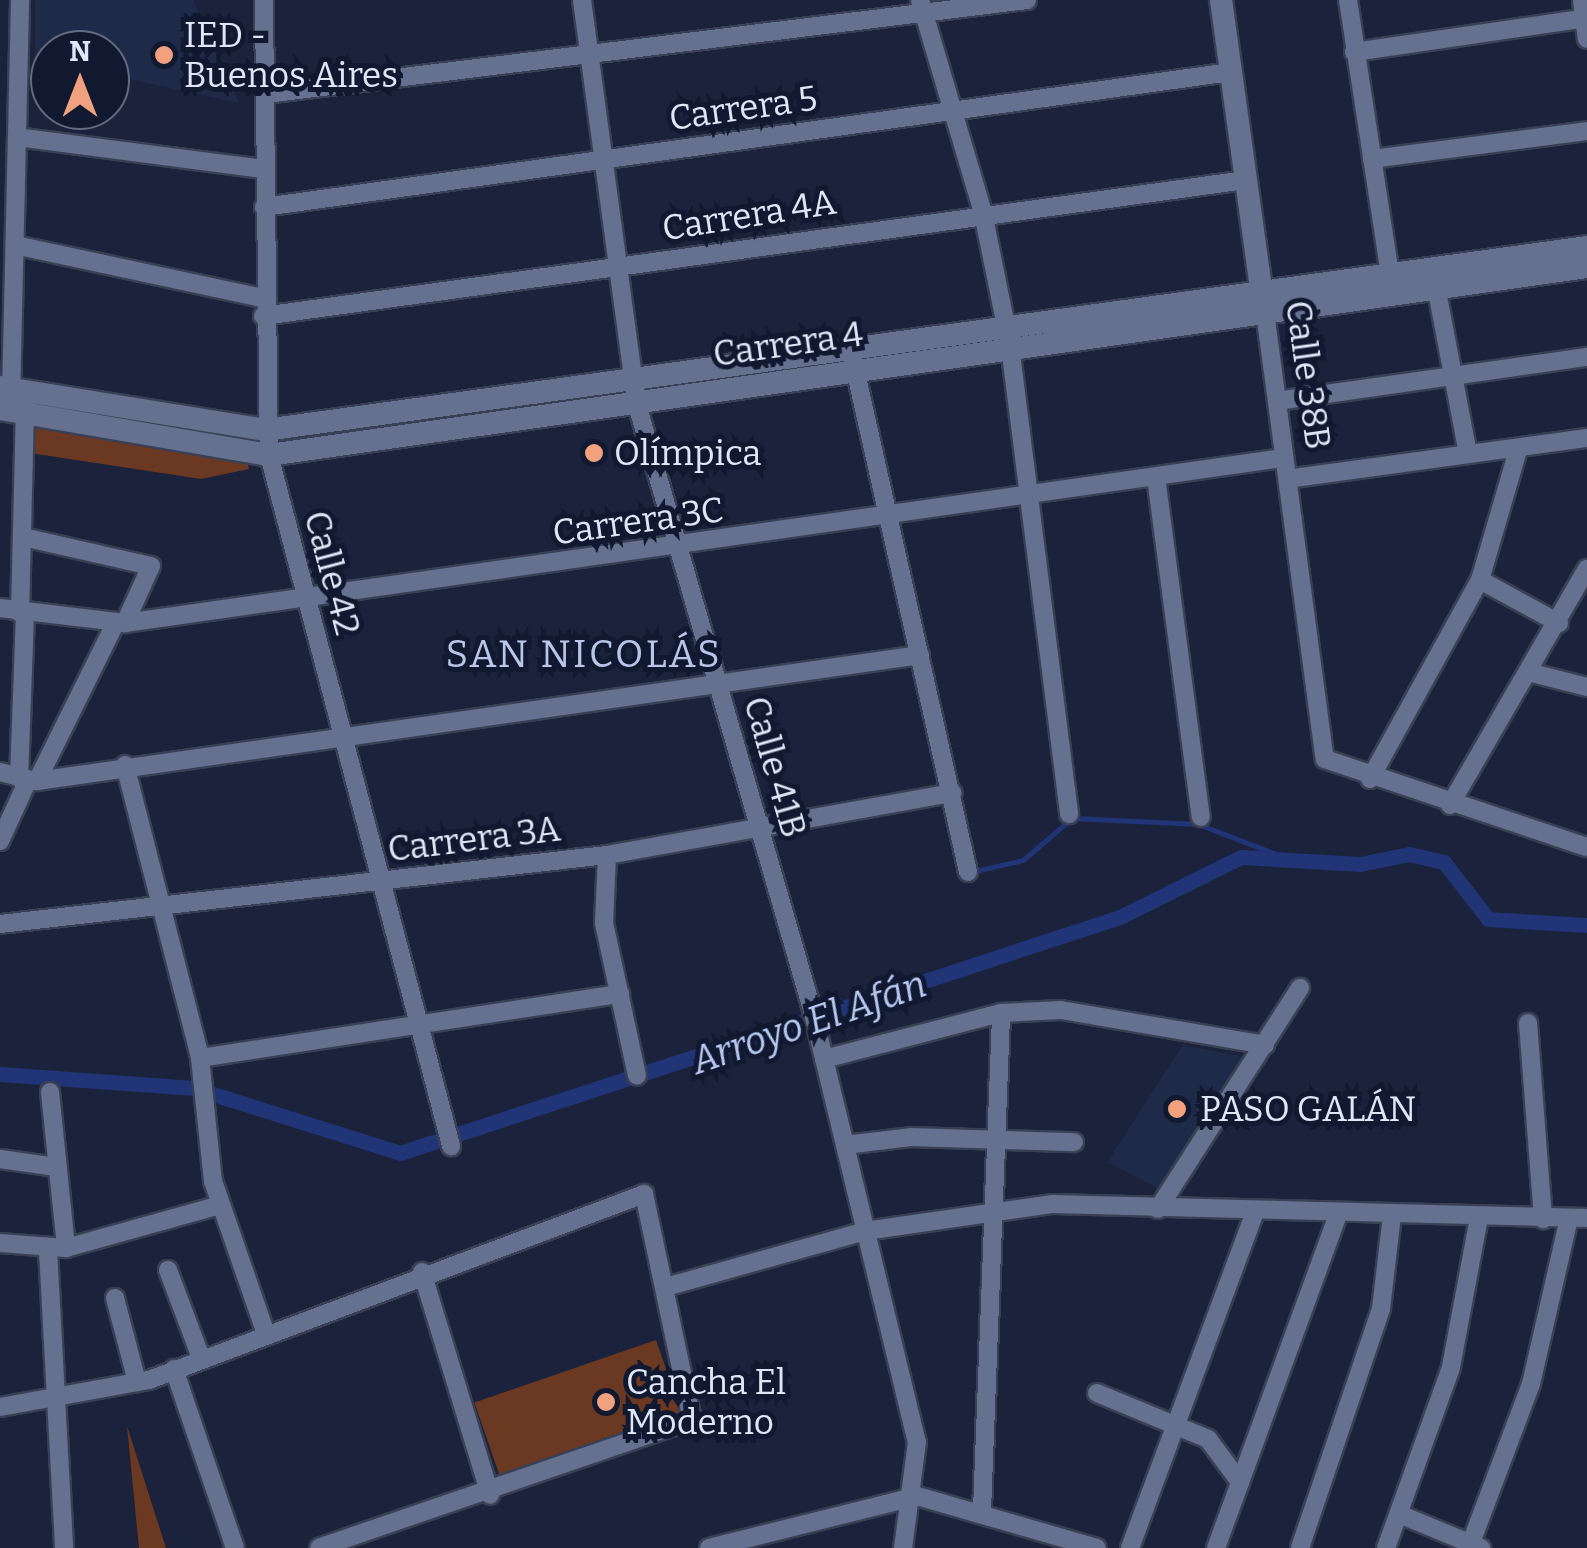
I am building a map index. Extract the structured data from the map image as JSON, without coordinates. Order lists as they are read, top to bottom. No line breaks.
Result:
{"streets":{"street":["Carrera 5","Carrera 4A","Carrera 4","Calle 38B","Carrera 3C","Calle 42","Calle 41B","Carrera 3A"]},"crossings":[["Carrera 5","Calle 38B"],["Carrera 5","Calle 42"],["Carrera 5","Calle 41B"],["Carrera 4A","Calle 38B"],["Carrera 4A","Calle 42"],["Carrera 4A","Calle 41B"],["Carrera 4","Calle 38B"],["Carrera 4","Calle 42"],["Carrera 4","Calle 41B"],["Calle 38B","Carrera 3C"],["Carrera 3C","Calle 42"],["Carrera 3C","Calle 41B"],["Calle 42","Carrera 3A"],["Calle 41B","Carrera 3A"]],"districts":["SAN NICOLÁS"],"water":["Arroyo El Afán"],"places":["IED - Buenos Aires","Olímpica","PASO GALÁN","Cancha El Moderno"],"north":"top"}
